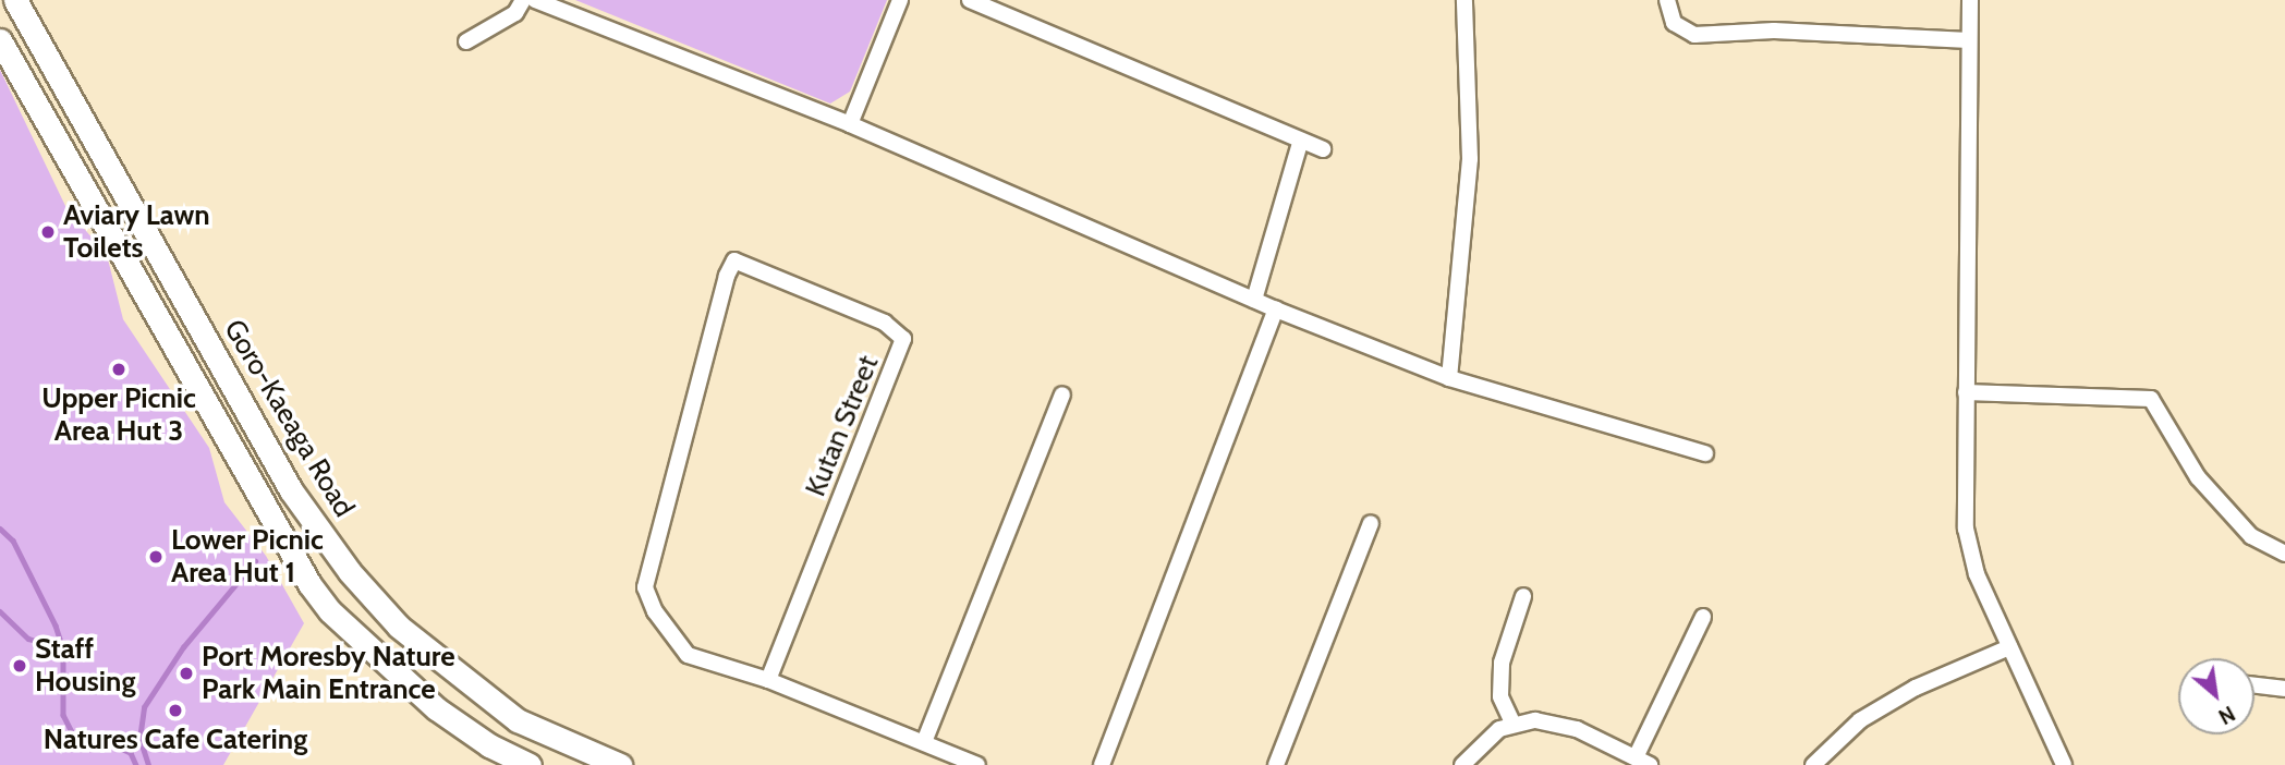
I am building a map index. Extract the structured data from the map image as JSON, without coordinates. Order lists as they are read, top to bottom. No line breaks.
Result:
{"streets":{"main road":["Goro-Kaeaga Road"],"street":["Kutan Street"]},"places":["Aviary Lawn Toilets","Upper Picnic Area Hut 3","Lower Picnic Area Hut 1","Staff Housing","Port Moresby Nature Park Main Entrance","Natures Cafe Catering"],"north":"bottom right"}
